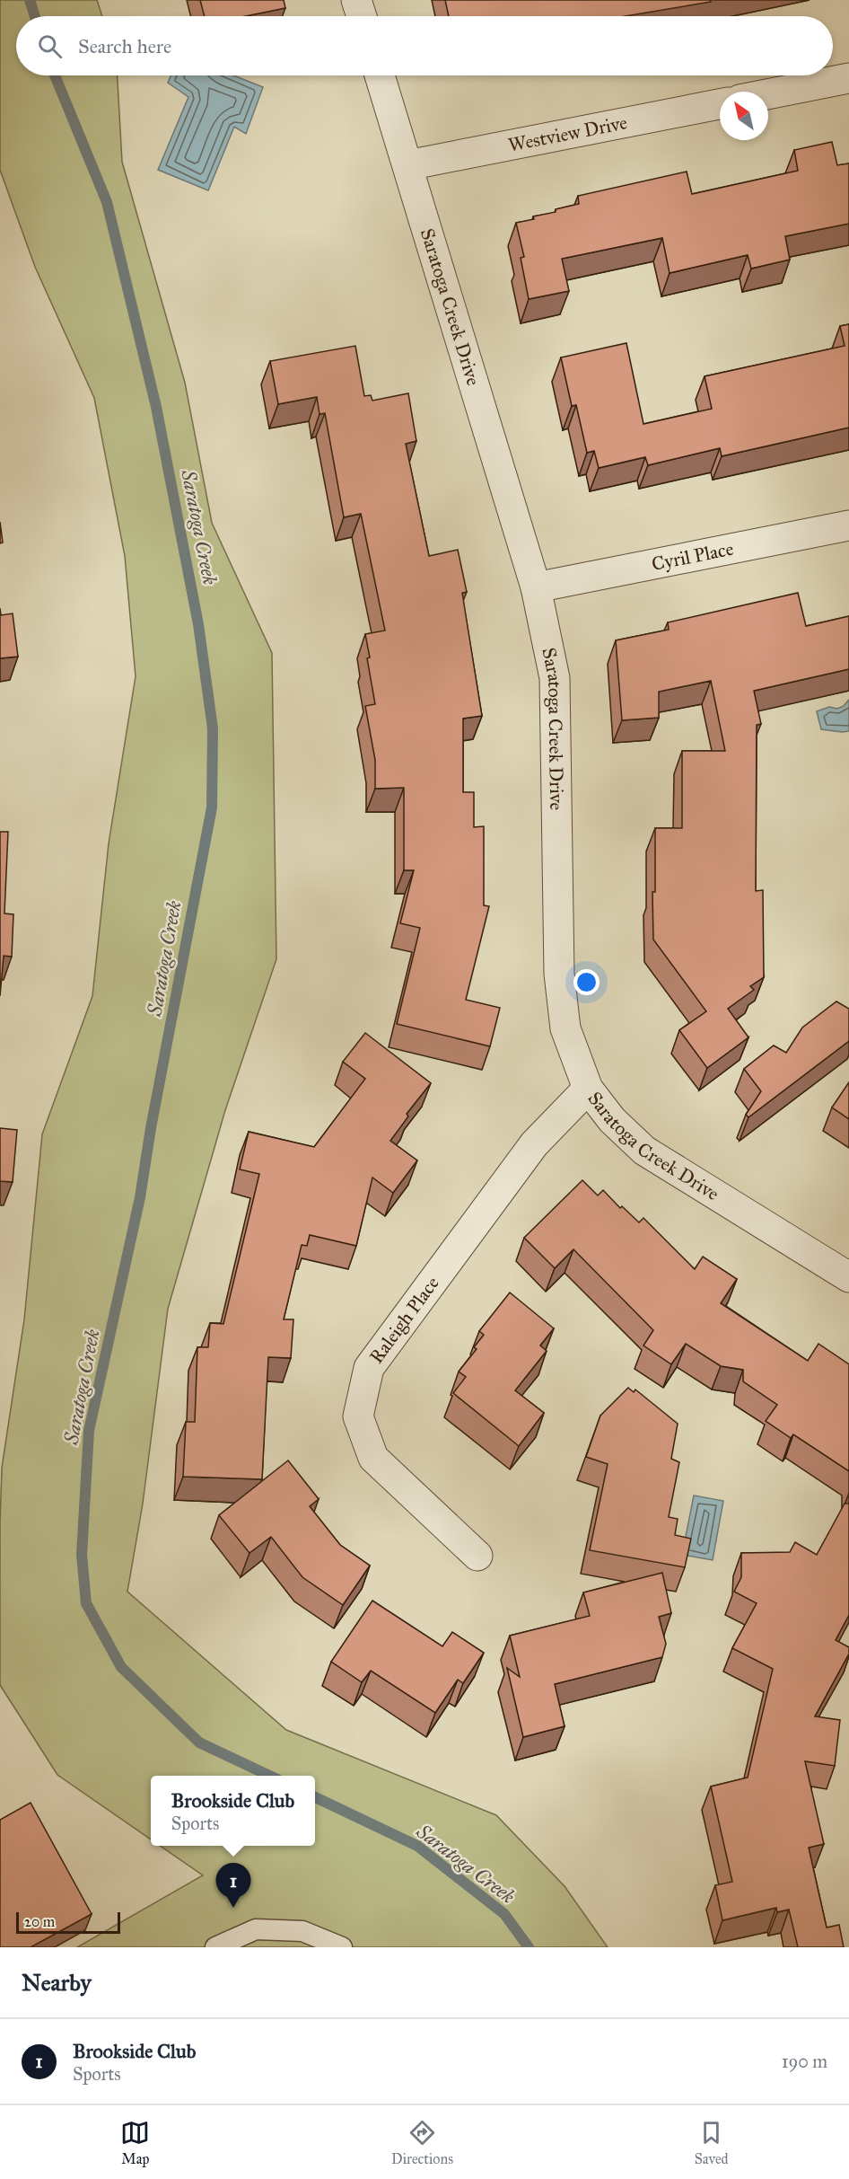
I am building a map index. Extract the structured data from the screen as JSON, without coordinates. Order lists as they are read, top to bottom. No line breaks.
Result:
{"streets":{"street":["Westview Drive","Saratoga Creek Drive","Cyril Place","Raleigh Place"]},"crossings":[["Westview Drive","Saratoga Creek Drive"],["Saratoga Creek Drive","Cyril Place"],["Saratoga Creek Drive","Raleigh Place"]],"water":["Saratoga Creek"],"scale_bar":"20 m","north":"top left","page":{"search":"Search here","popup":["Brookside Club","Sports"],"pins":"1","scale":"20 m","heading":"Nearby","list":[{"mark":"1","name":"Brookside Club","note":"Sports","value":"190 m"}],"nav":["Map","Directions","Saved"]}}
